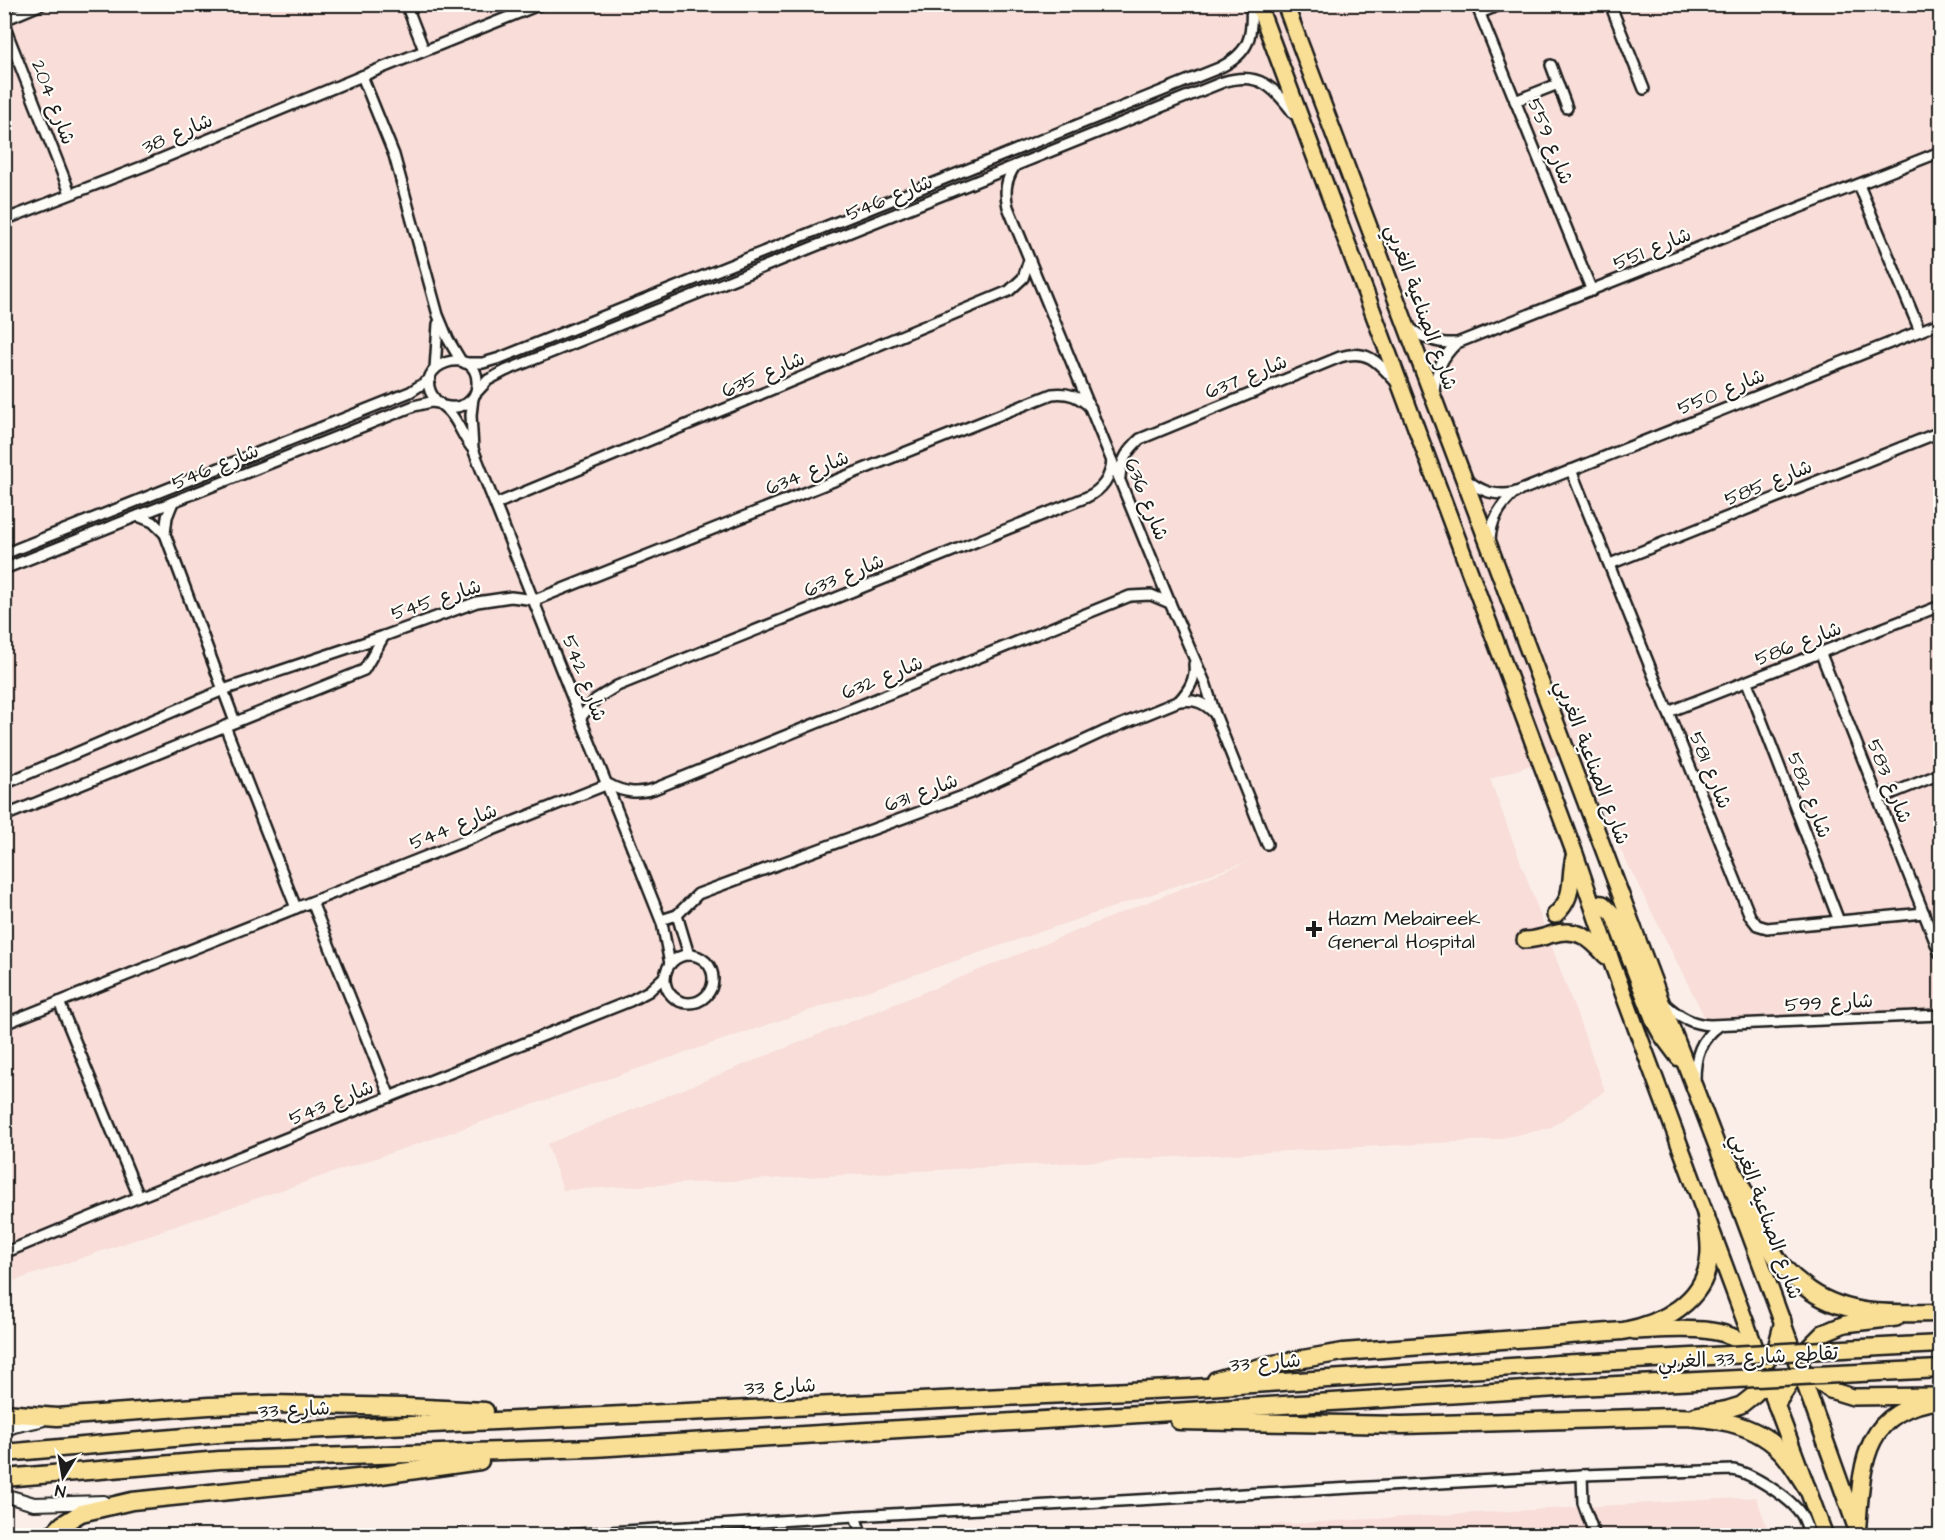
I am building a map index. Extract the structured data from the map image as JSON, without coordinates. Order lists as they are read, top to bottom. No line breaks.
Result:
{"streets":{"highway":["تقاطع شارع 33 الغربي","شارع 33"],"main road":["شارع الصناعية الغربي"],"street":["شارع 204","شارع 38","شارع 559","شارع 546","شارع 551","شارع 635","شارع 637","شارع 550","شارع 634","شارع 585","شارع 636","شارع 633","شارع 545","شارع 586","شارع 632","شارع 542","شارع 581","شارع 583","شارع 631","شارع 582","شارع 544","شارع 599","شارع 543"]},"crossings":[["شارع 204","شارع 38"],["شارع 559","شارع 551"],["شارع 546","شارع 636"],["شارع 546","شارع 542"],["شارع الصناعية الغربي","شارع 550"],["شارع الصناعية الغربي","شارع 599"],["شارع 635","شارع 636"],["شارع 635","شارع 542"],["شارع 637","شارع 636"],["شارع 550","شارع 581"],["شارع 634","شارع 636"],["شارع 634","شارع 545"],["شارع 634","شارع 542"],["شارع 585","شارع 581"],["شارع 636","شارع 633"],["شارع 636","شارع 632"],["شارع 633","شارع 542"],["شارع 545","شارع 542"],["شارع 586","شارع 581"],["شارع 586","شارع 583"],["شارع 586","شارع 582"],["شارع 632","شارع 542"],["شارع 632","شارع 544"],["شارع 542","شارع 544"],["شارع 542","شارع 543"],["شارع 581","شارع 583"],["شارع 581","شارع 582"],["تقاطع شارع 33 الغربي","شارع 33"]],"places":{"health":["Hazm Mebaireek General Hospital"]},"north":"bottom"}
